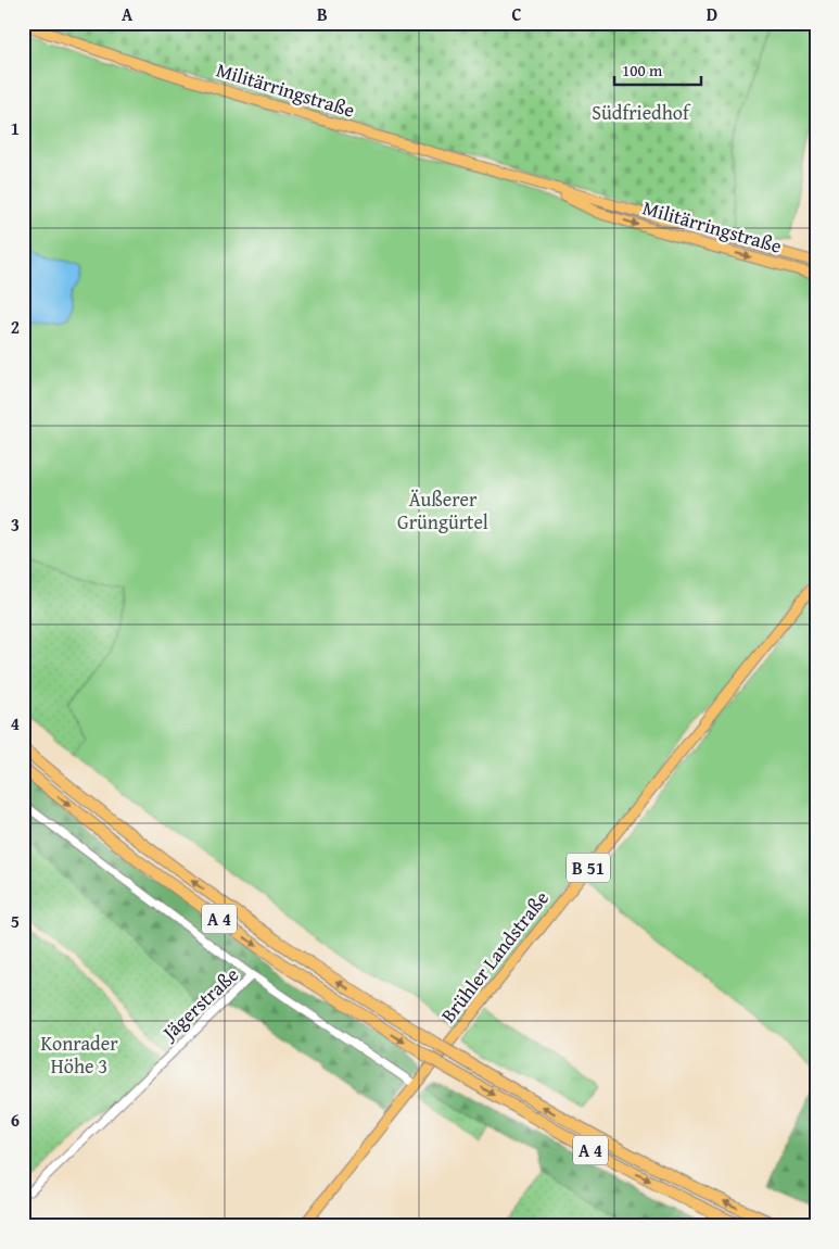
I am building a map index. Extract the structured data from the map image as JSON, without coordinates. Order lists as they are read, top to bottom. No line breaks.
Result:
{"streets":{"highway":["A 4"],"main road":["Militärringstraße","B 51","Brühler Landstraße"],"street":["Jägerstraße"]},"crossings":[["Brühler Landstraße","Jägerstraße"]],"parks":["Südfriedhof","Äußerer Grüngürtel","Konrader Höhe 3"],"scale_bar":"100 m","grid":{"columns":["A","B","C","D"],"rows":["1","2","3","4","5","6"]}}
